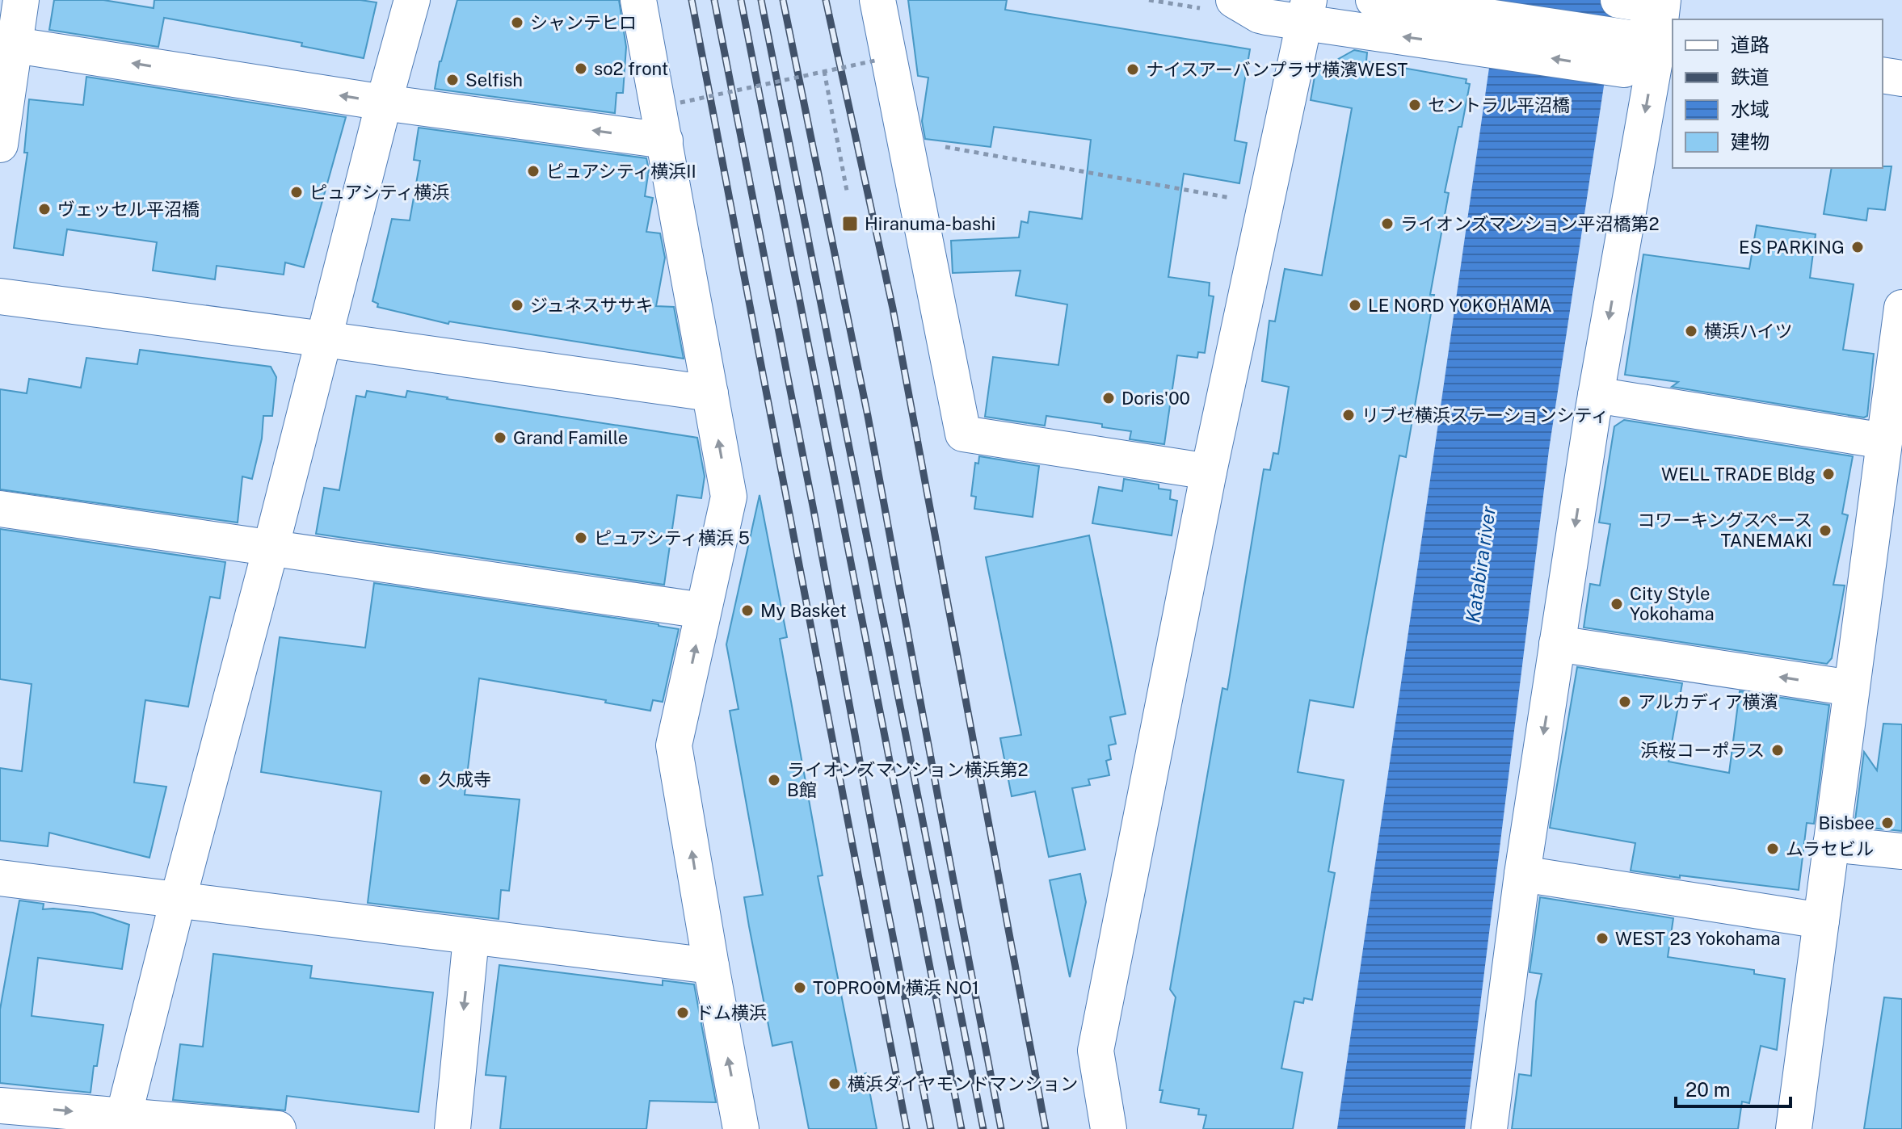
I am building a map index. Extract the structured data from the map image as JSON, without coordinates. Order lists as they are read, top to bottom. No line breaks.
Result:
{"water":["Katabira river"],"places":{"other":["シャンテヒロ","so2 front","ナイスアーバンプラザ横濱WEST","Selfish","セントラル平沼橋","ピュアシティ横浜II","ピュアシティ横浜","ヴェッセル平沼橋","ライオンズマンション平沼橋第2","ES PARKING","ジュネスササキ","LE NORD YOKOHAMA","横浜ハイツ","Doris'00","リブゼ横浜ステーションシティ","Grand Famille","WELL TRADE Bldg","コワーキングスペース TANEMAKI","ピュアシティ横浜 5","City Style Yokohama","My Basket","アルカディア横濱","浜桜コーポラス","久成寺","ライオンズマンション横浜第2 B館","Bisbee","ムラセビル","WEST 23 Yokohama","TOPROOM 横浜 NO1","ドム横浜","横浜ダイヤモンドマンション"],"transit":["Hiranuma-bashi"]},"legend":["道路","鉄道","水域","建物"],"scale_bar":"20 m"}
